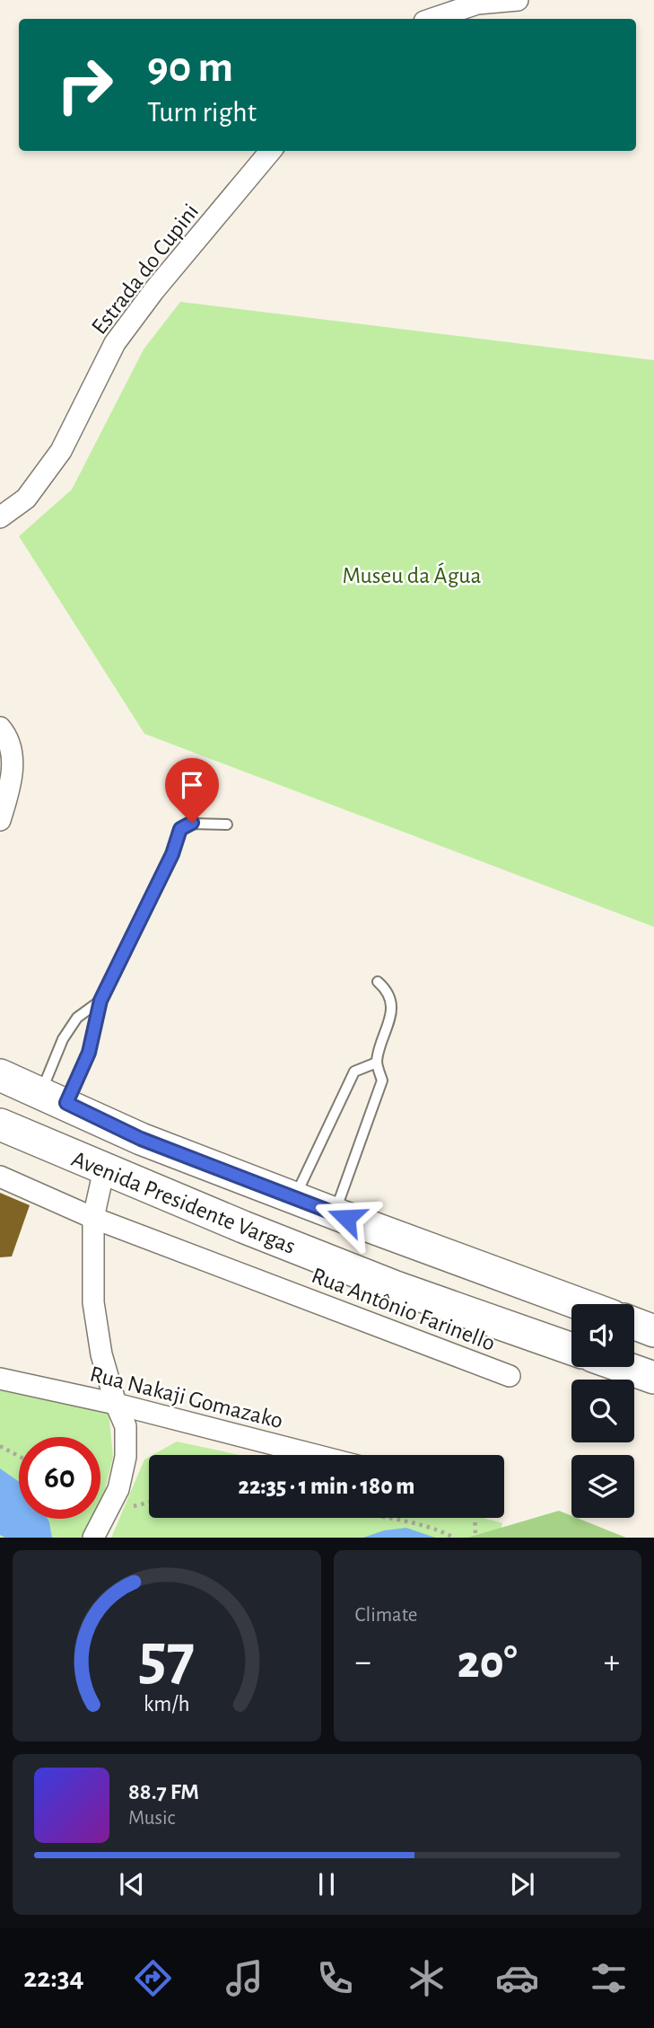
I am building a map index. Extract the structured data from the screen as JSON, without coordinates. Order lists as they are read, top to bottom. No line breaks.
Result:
{"streets":{"main road":["Avenida Presidente Vargas"],"street":["Estrada do Cupini","Rua Antônio Farinello","Rua Nakaji Gomazako"]},"parks":["Museu da Água"],"page":{"turn":["90 m","Turn right"],"limit":"60","trip":"22:35 · 1 min · 180 m","tile":"Climate","heat":["−","20°","+"],"song":["88.7 FM","Music"],"tabs":"22:34","gauge":["57","km/h"]}}
